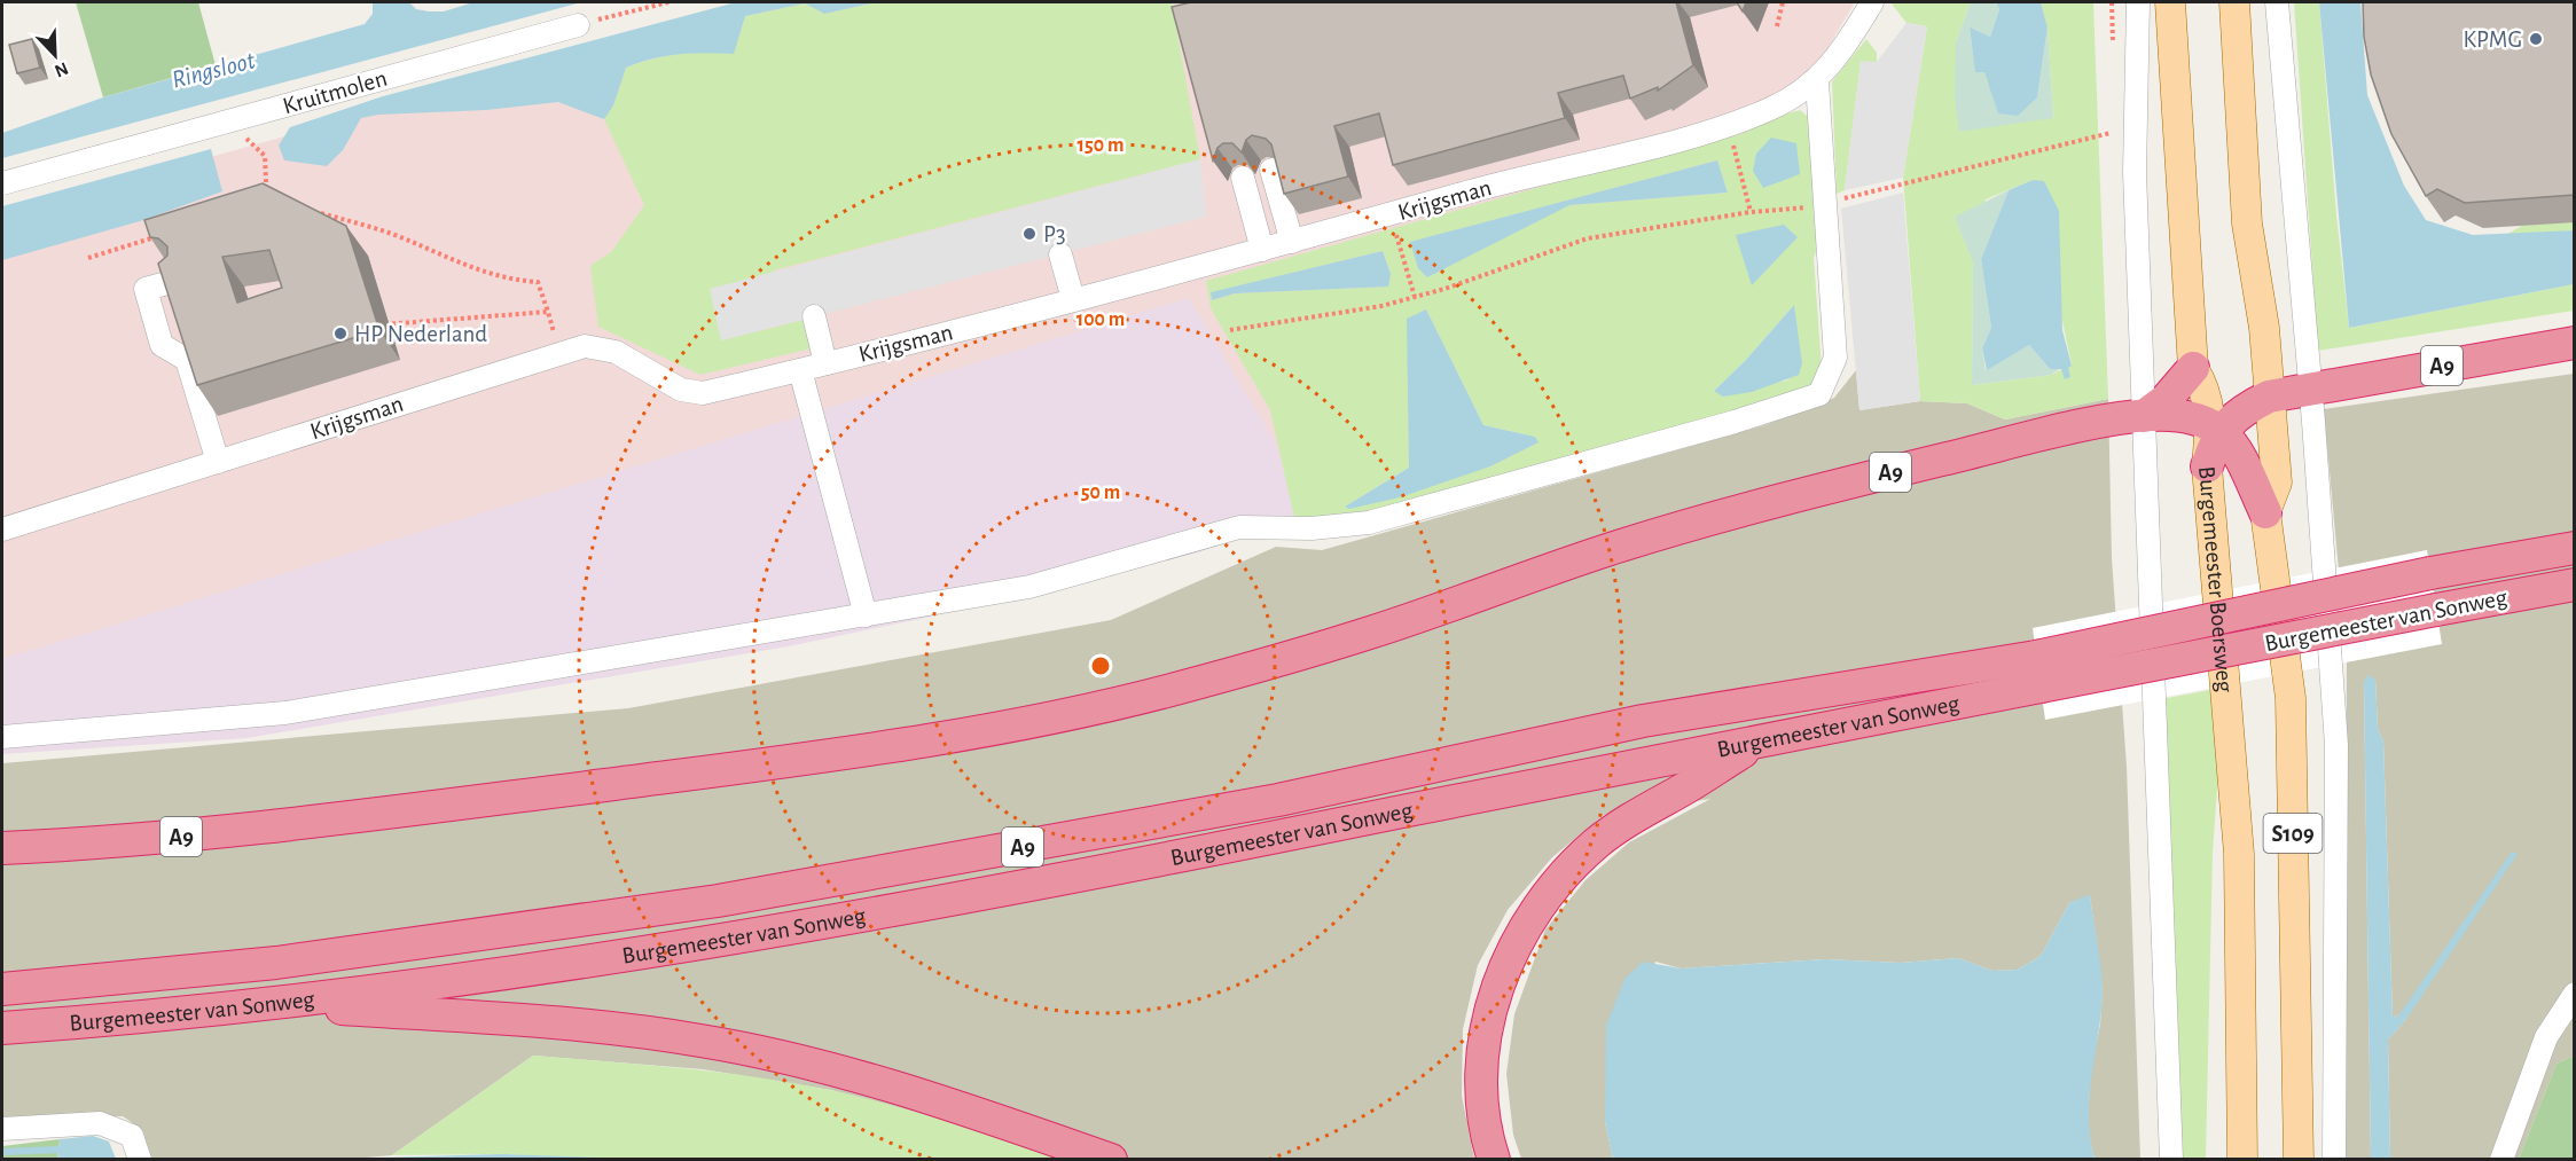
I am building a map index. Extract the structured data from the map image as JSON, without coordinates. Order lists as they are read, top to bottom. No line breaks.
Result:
{"streets":{"highway":["A9","Burgemeester van Sonweg"],"main road":["Burgemeester Boersweg","S109"],"street":["Kruitmolen","Krijgsman"]},"crossings":[["A9","Burgemeester Boersweg"],["A9","Burgemeester van Sonweg"],["A9","S109"]],"water":["Ringsloot"],"places":["KPMG","P3","HP Nederland"],"north":"bottom right","rings":["150 m","100 m","50 m"]}
